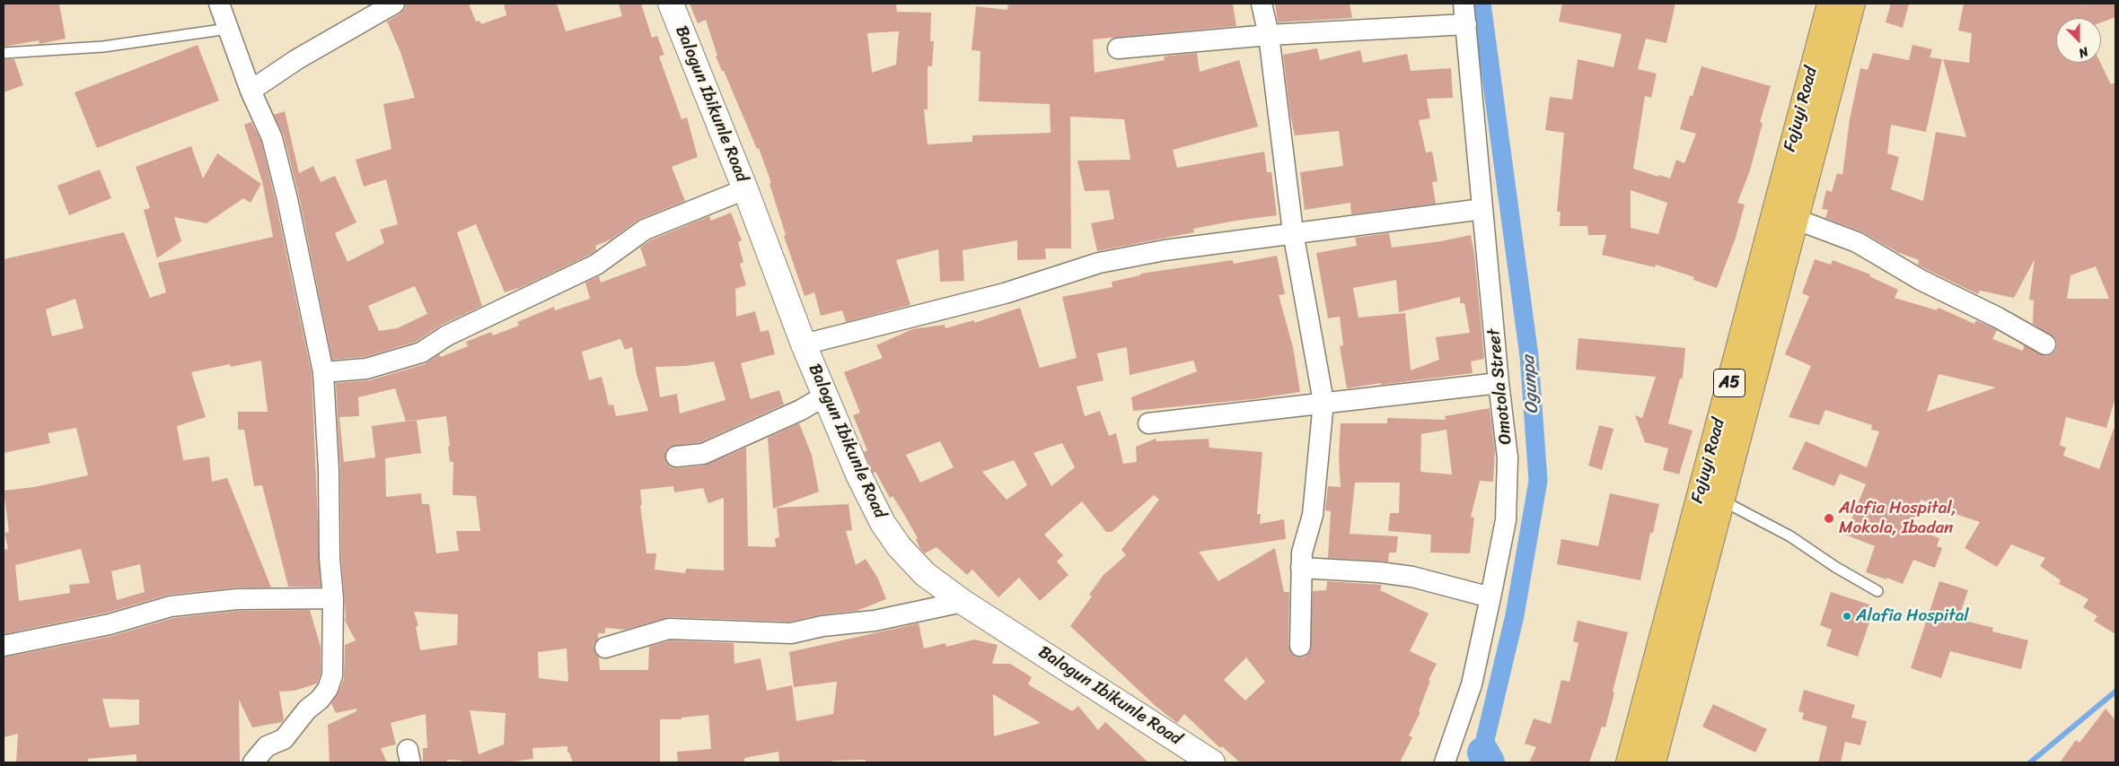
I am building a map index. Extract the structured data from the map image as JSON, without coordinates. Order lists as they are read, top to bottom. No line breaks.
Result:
{"streets":{"highway":["Fajuyi Road","A5"],"street":["Balogun Ibikunle Road","Omotola Street"]},"water":["Ogunpa"],"places":["Alafia Hospital, Mokola, Ibadan","Alafia Hospital"],"north":"bottom"}
